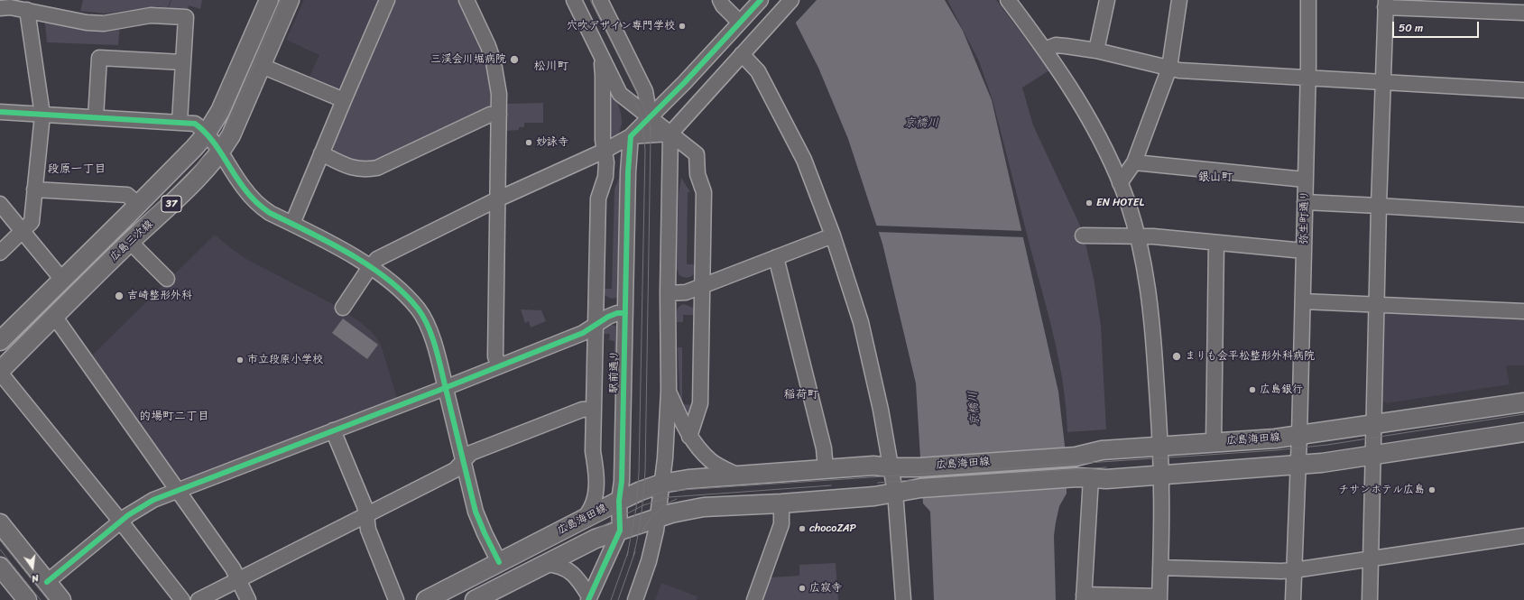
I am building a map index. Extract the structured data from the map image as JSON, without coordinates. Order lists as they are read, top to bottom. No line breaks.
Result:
{"streets":{"main road":["37","広島三次線","広島海田線"],"street":["弥生町通り","駅前通り"]},"crossings":[["弥生町通り","広島海田線"],["駅前通り","広島海田線"]],"districts":["松川町","段原一丁目","銀山町","稲荷町","的場町二丁目"],"water":["京橋川"],"places":["穴吹デザイン専門学校","三渓会川堀病院","妙詠寺","EN HOTEL","吉崎整形外科","まりも会平松整形外科病院","市立段原小学校","広島銀行","チサンホテル広島","chocoZAP","広寂寺"],"scale_bar":"50 m","north":"bottom"}
